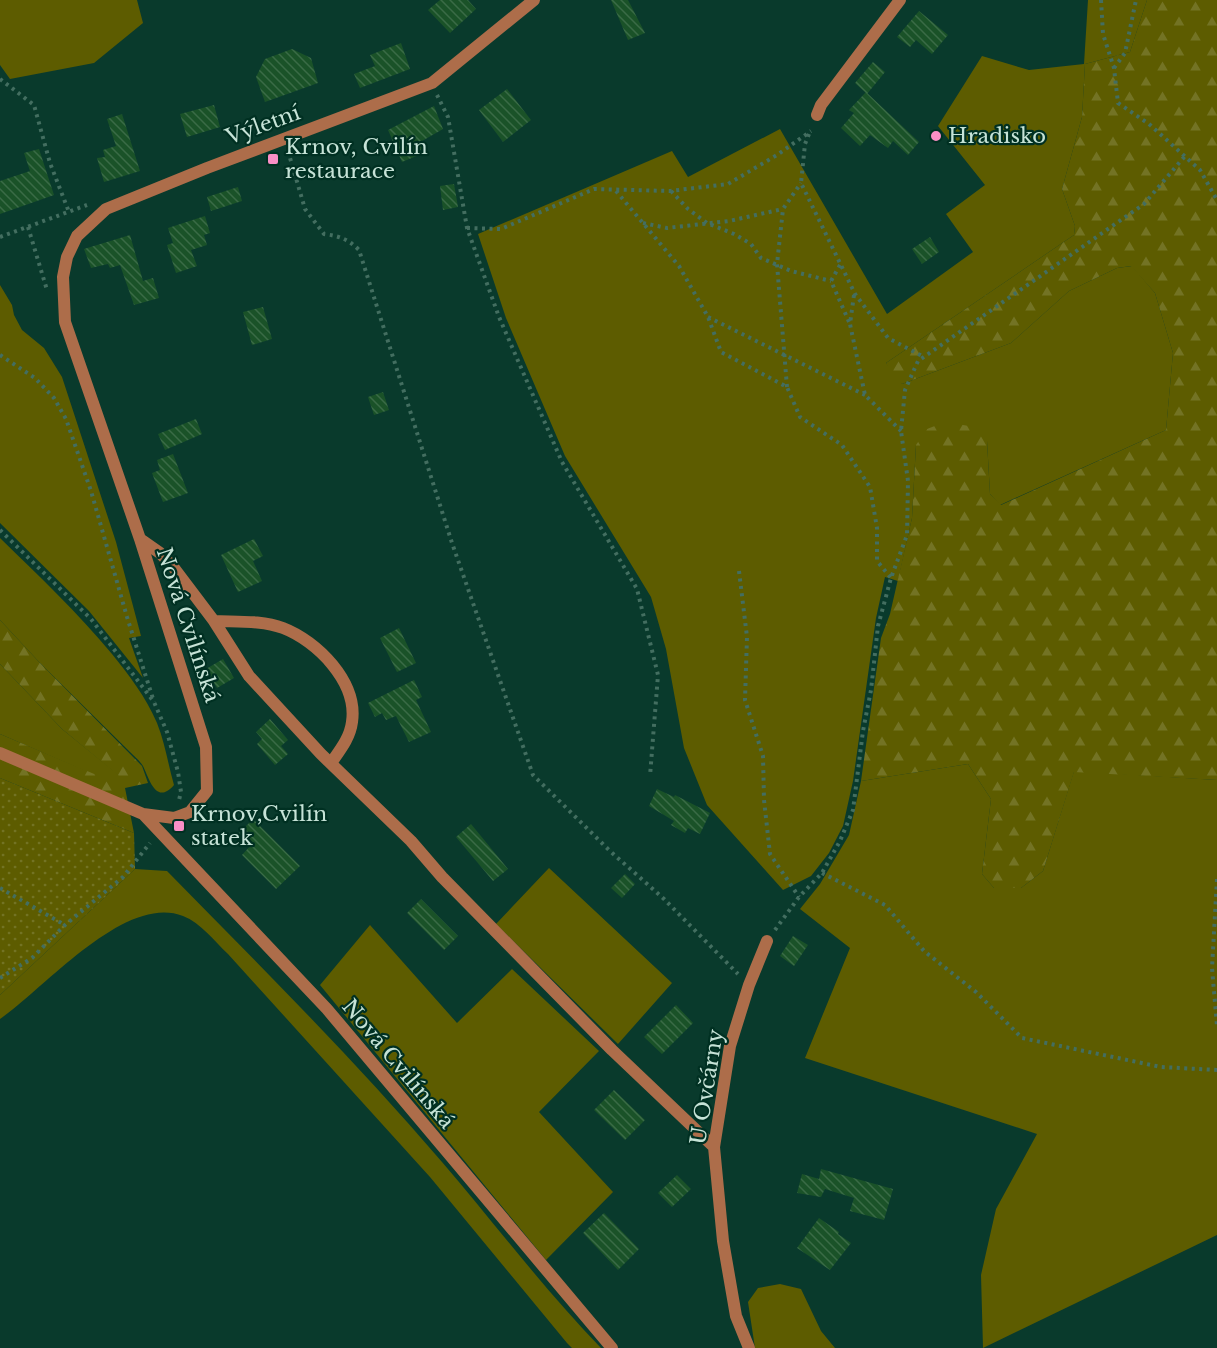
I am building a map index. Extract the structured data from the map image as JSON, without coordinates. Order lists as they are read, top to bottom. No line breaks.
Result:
{"streets":{"street":["Výletní","Nová Cvilínská","U Ovčárny"]},"crossings":[["Výletní","Nová Cvilínská"],["Nová Cvilínská","U Ovčárny"]],"places":{"other":["Hradisko"],"transit":["Krnov, Cvilín restaurace","Krnov,Cvilín statek"]}}
